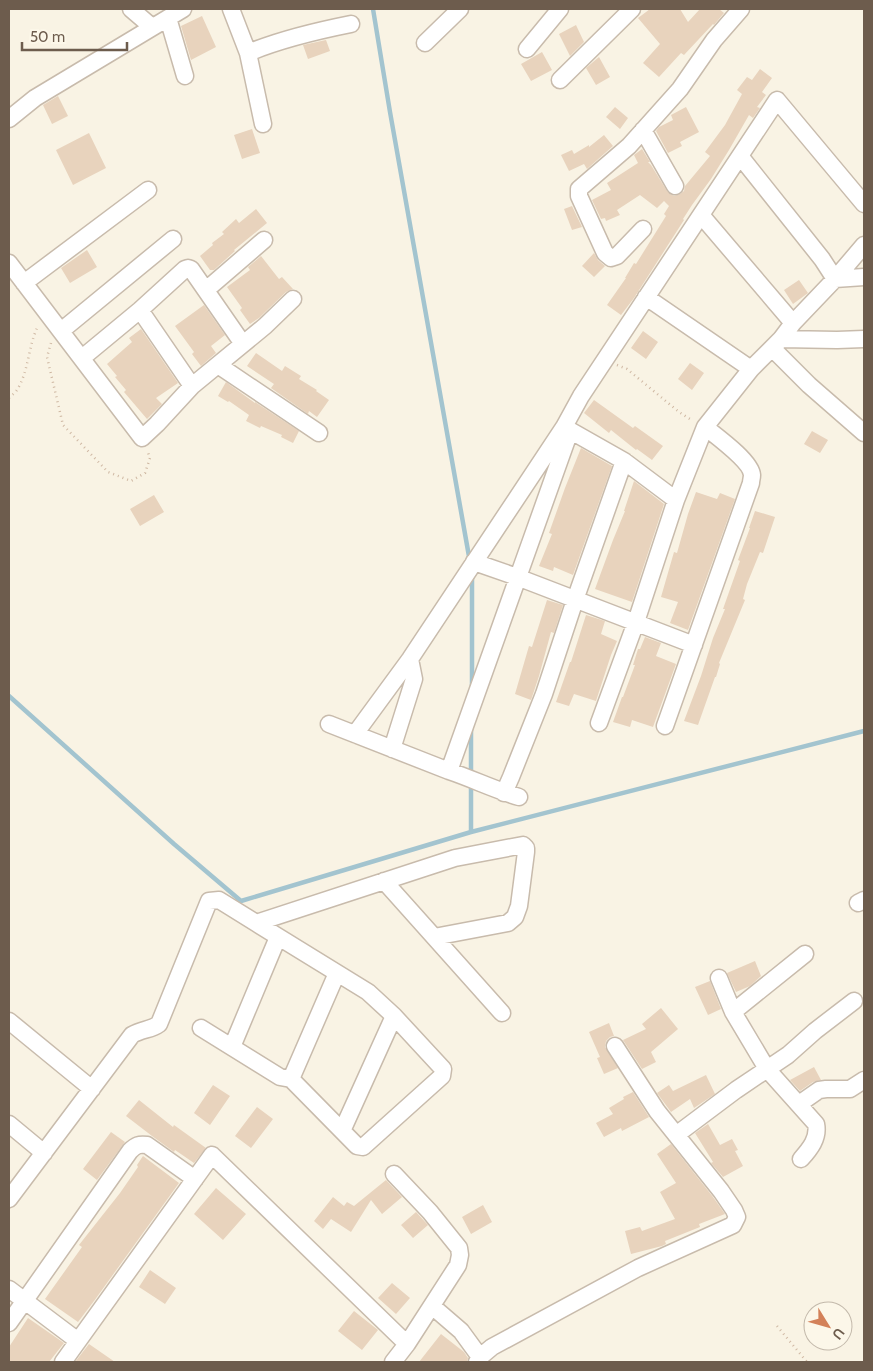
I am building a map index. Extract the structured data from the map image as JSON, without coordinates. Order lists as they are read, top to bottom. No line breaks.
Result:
{"scale_bar":"50 m","north":"bottom right"}
